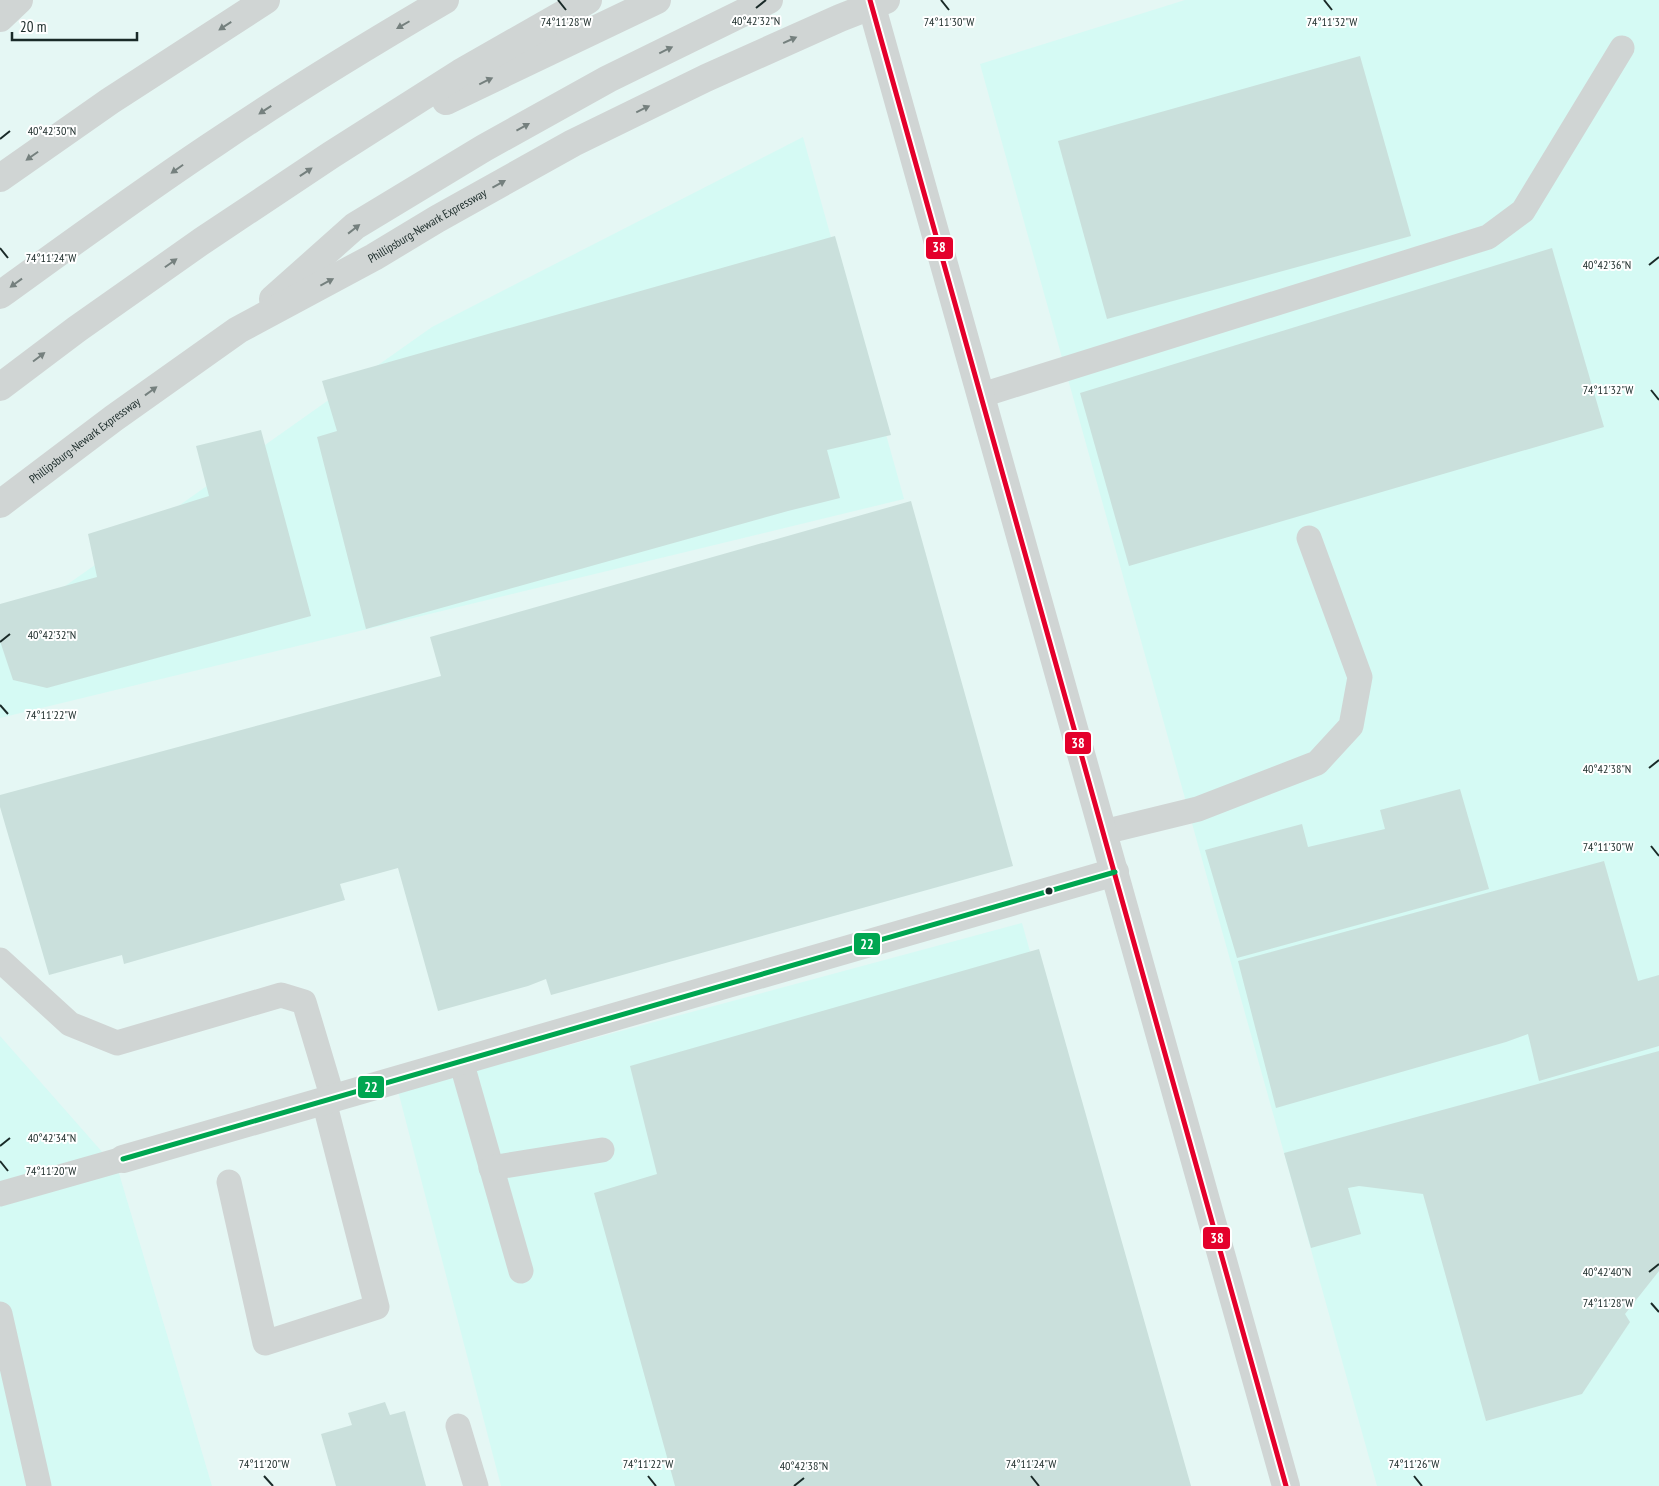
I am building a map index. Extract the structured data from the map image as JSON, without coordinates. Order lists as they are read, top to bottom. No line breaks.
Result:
{"streets":{"main road":["Phillipsburg-Newark Expressway"]},"lines":["transit line 38","transit line 22"],"scale_bar":"20 m","coordinates":["40°42'32\"N","74°11'30\"W","74°11'28\"W","74°11'32\"W","40°42'30\"N","74°11'24\"W","40°42'36\"N","74°11'22\"W","40°42'38\"N","40°42'34\"N","74°11'20\"W","40°42'40\"N","74°11'26\"W"]}
